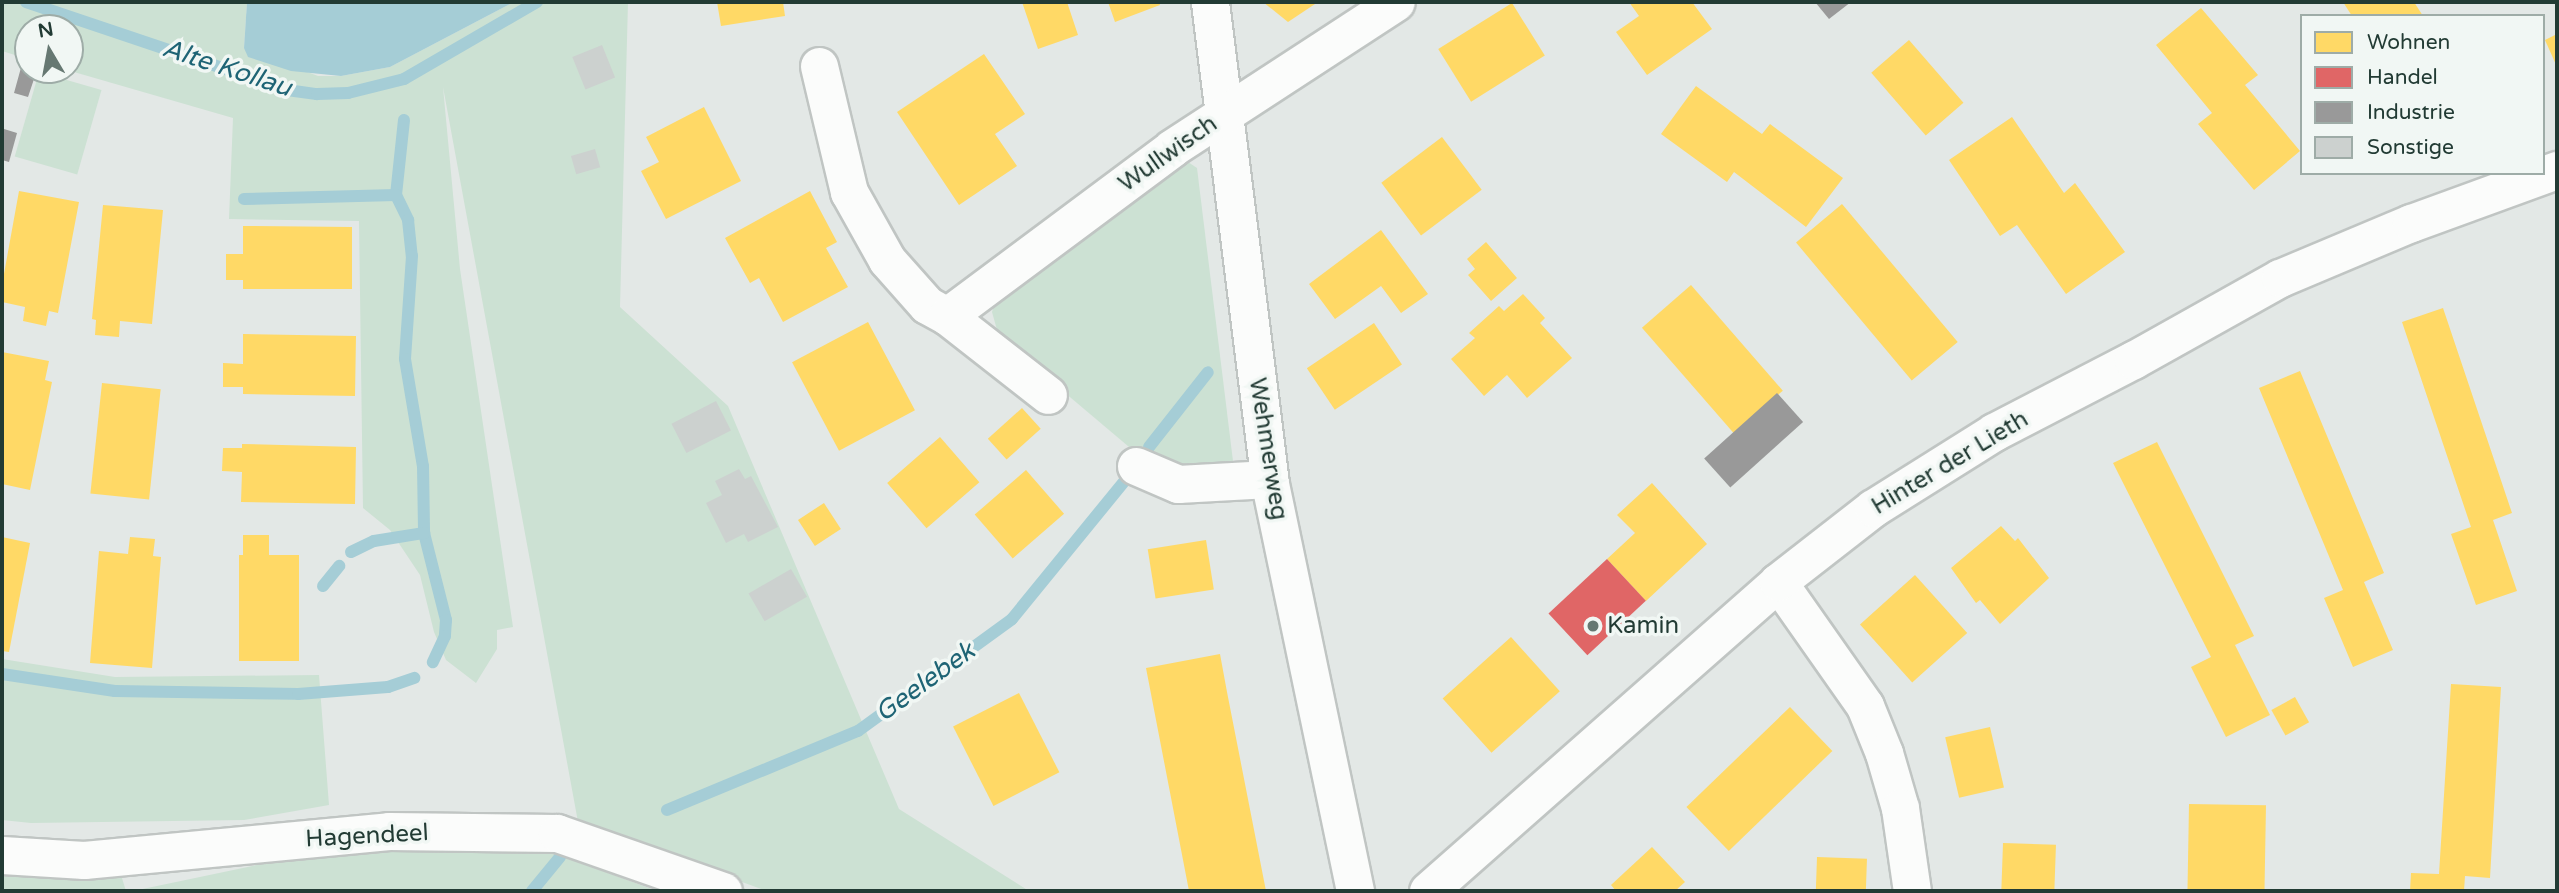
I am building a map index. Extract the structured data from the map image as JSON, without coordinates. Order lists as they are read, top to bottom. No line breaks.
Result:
{"streets":{"street":["Wullwisch","Wehmerweg","Hinter der Lieth","Hagendeel"]},"crossings":[["Wullwisch","Wehmerweg"]],"water":["Alte Kollau","Geelebek"],"places":["Kamin"],"legend":["Wohnen","Handel","Industrie","Sonstige"],"north":"top"}
